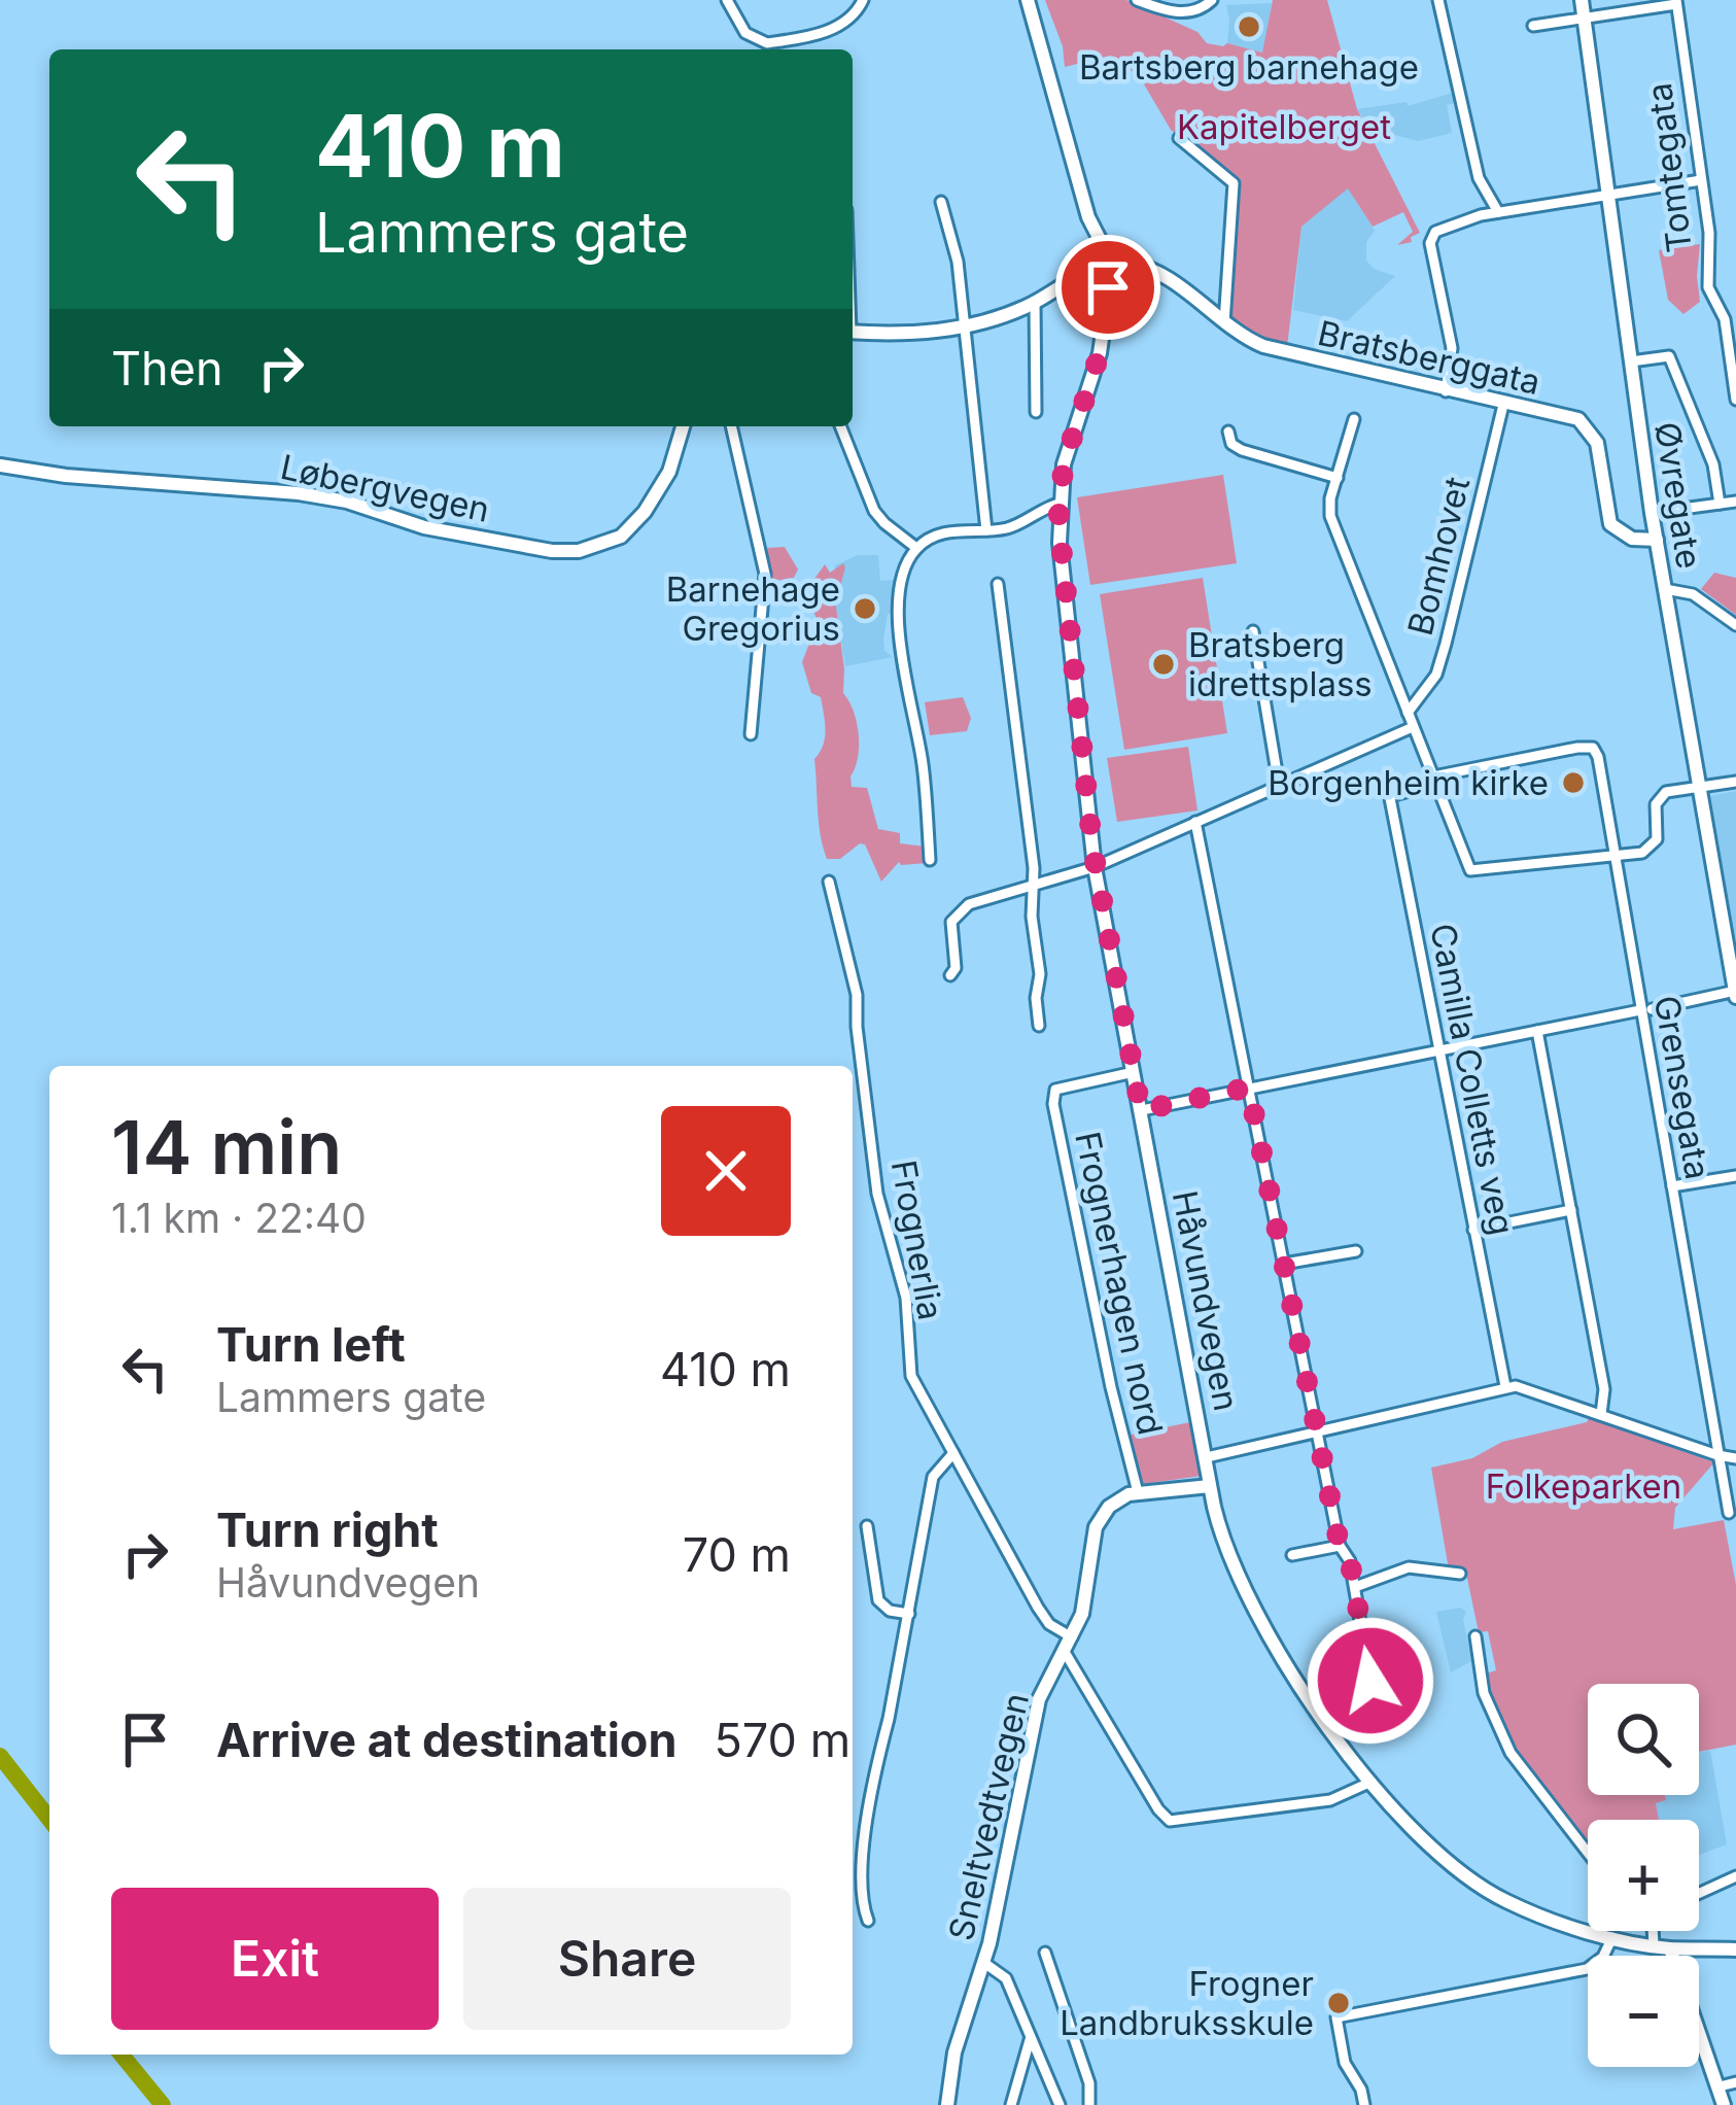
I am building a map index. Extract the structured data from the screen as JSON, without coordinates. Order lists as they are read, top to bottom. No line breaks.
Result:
{"streets":{"main road":["Bratsberggata","Løbergvegen","Øvregate","Håvundvegen","Sneltvedtvegen"],"street":["Tomtegata","Bomhovet","Camilla Colletts veg","Grensegata","Frognerlia","Frognerhagen nord"]},"crossings":[["Bratsberggata","Øvregate"],["Bratsberggata","Bomhovet"],["Bratsberggata","Håvundvegen"],["Frognerlia","Håvundvegen"],["Frognerlia","Sneltvedtvegen"],["Frognerhagen nord","Håvundvegen"],["Frognerhagen nord","Sneltvedtvegen"]],"parks":["Kapitelberget","Folkeparken"],"places":["Bartsberg barnehage","Barnehage Gregorius","Bratsberg idrettsplass","Borgenheim kirke","Frogner Landbruksskule"],"page":{"turn":["410 m","Lammers gate"],"then":"Then","heading":["14 min","1.1 km · 22:40"],"list":[{"name":"Turn left","note":"Lammers gate","value":"410 m"},{"name":"Turn right","note":"Håvundvegen","value":"70 m"},{"name":"Arrive at destination","value":"570 m"}],"map_buttons":["+","−"],"buttons":["Exit","Share"]}}
